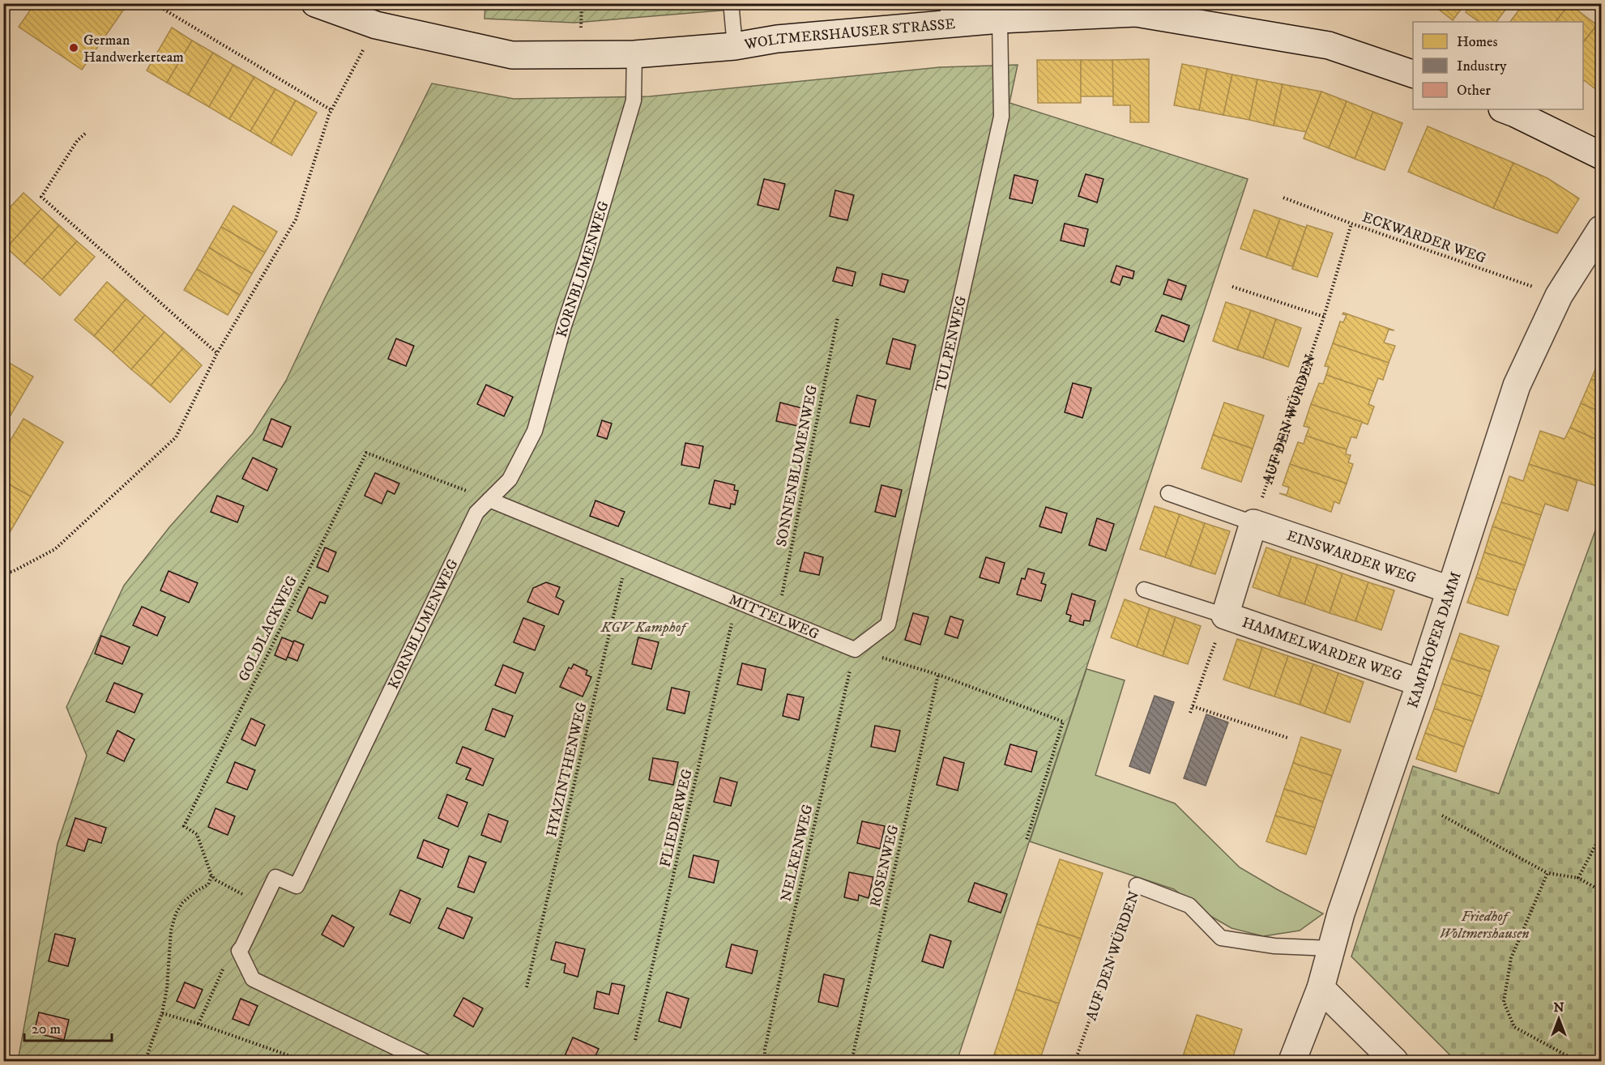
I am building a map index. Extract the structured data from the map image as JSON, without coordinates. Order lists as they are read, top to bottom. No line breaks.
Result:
{"streets":{"street":["WOLTMERSHAUSER STRASSE","EINSWARDER WEG","KAMPHOFER DAMM","HAMMELWARDER WEG"],"lane":["KORNBLUMENWEG","TULPENWEG","AUF DEN WÜRDEN","MITTELWEG"],"path":["ECKWARDER WEG","SONNENBLUMENWEG","GOLDLACKWEG","HYAZINTHENWEG","FLIEDERWEG","NELKENWEG","ROSENWEG"]},"crossings":[["WOLTMERSHAUSER STRASSE","KORNBLUMENWEG"],["WOLTMERSHAUSER STRASSE","TULPENWEG"],["ECKWARDER WEG","AUF DEN WÜRDEN"],["ECKWARDER WEG","KAMPHOFER DAMM"],["KORNBLUMENWEG","MITTELWEG"],["KORNBLUMENWEG","GOLDLACKWEG"],["TULPENWEG","MITTELWEG"],["TULPENWEG","NELKENWEG"],["AUF DEN WÜRDEN","EINSWARDER WEG"],["AUF DEN WÜRDEN","KAMPHOFER DAMM"],["SONNENBLUMENWEG","MITTELWEG"],["EINSWARDER WEG","KAMPHOFER DAMM"],["MITTELWEG","GOLDLACKWEG"],["MITTELWEG","HYAZINTHENWEG"],["MITTELWEG","FLIEDERWEG"],["MITTELWEG","NELKENWEG"],["KAMPHOFER DAMM","HAMMELWARDER WEG"]],"parks":["KGV Kamphof","Friedhof Woltmershausen"],"places":["German Handwerkerteam"],"legend":["Homes","Industry","Other"],"scale_bar":"20 m","north":"top"}
